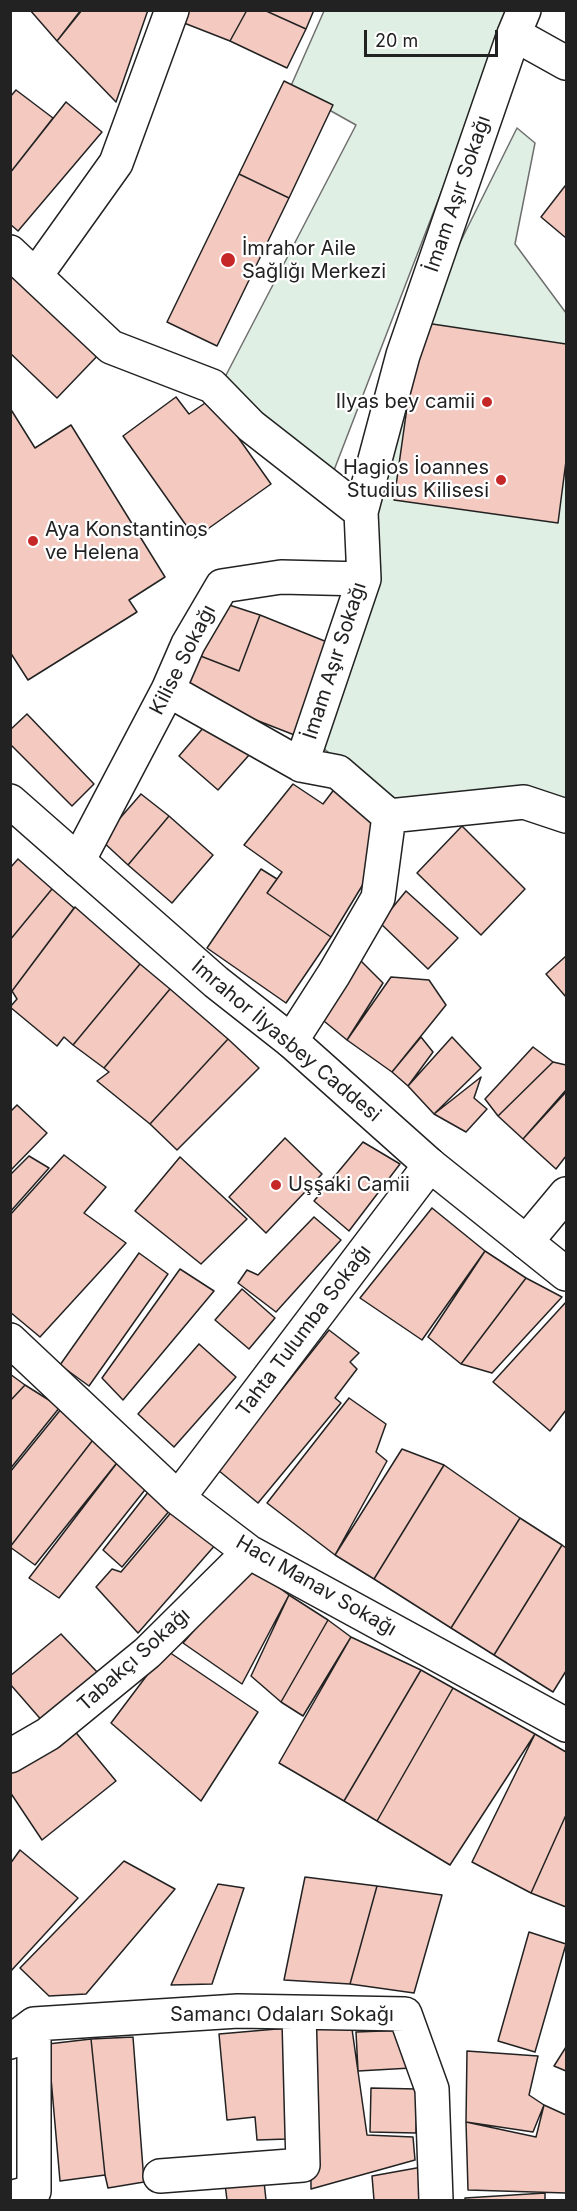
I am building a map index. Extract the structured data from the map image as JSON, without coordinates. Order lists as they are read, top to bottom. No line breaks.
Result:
{"streets":{"street":["İmam Aşır Sokağı","Kilise Sokağı","İmrahor İlyasbey Caddesi","Tahta Tulumba Sokağı","Hacı Manav Sokağı","Tabakçı Sokağı","Samancı Odaları Sokağı"]},"crossings":[["İmam Aşır Sokağı","Kilise Sokağı"],["Kilise Sokağı","İmrahor İlyasbey Caddesi"],["İmrahor İlyasbey Caddesi","Tahta Tulumba Sokağı"],["Tahta Tulumba Sokağı","Hacı Manav Sokağı"],["Hacı Manav Sokağı","Tabakçı Sokağı"]],"places":["İmrahor Aile Sağlığı Merkezi","Ilyas bey camii","Hagios İoannes Studius Kilisesi","Aya Konstantinos ve Helena","Uşşaki Camii"],"scale_bar":"20 m"}
